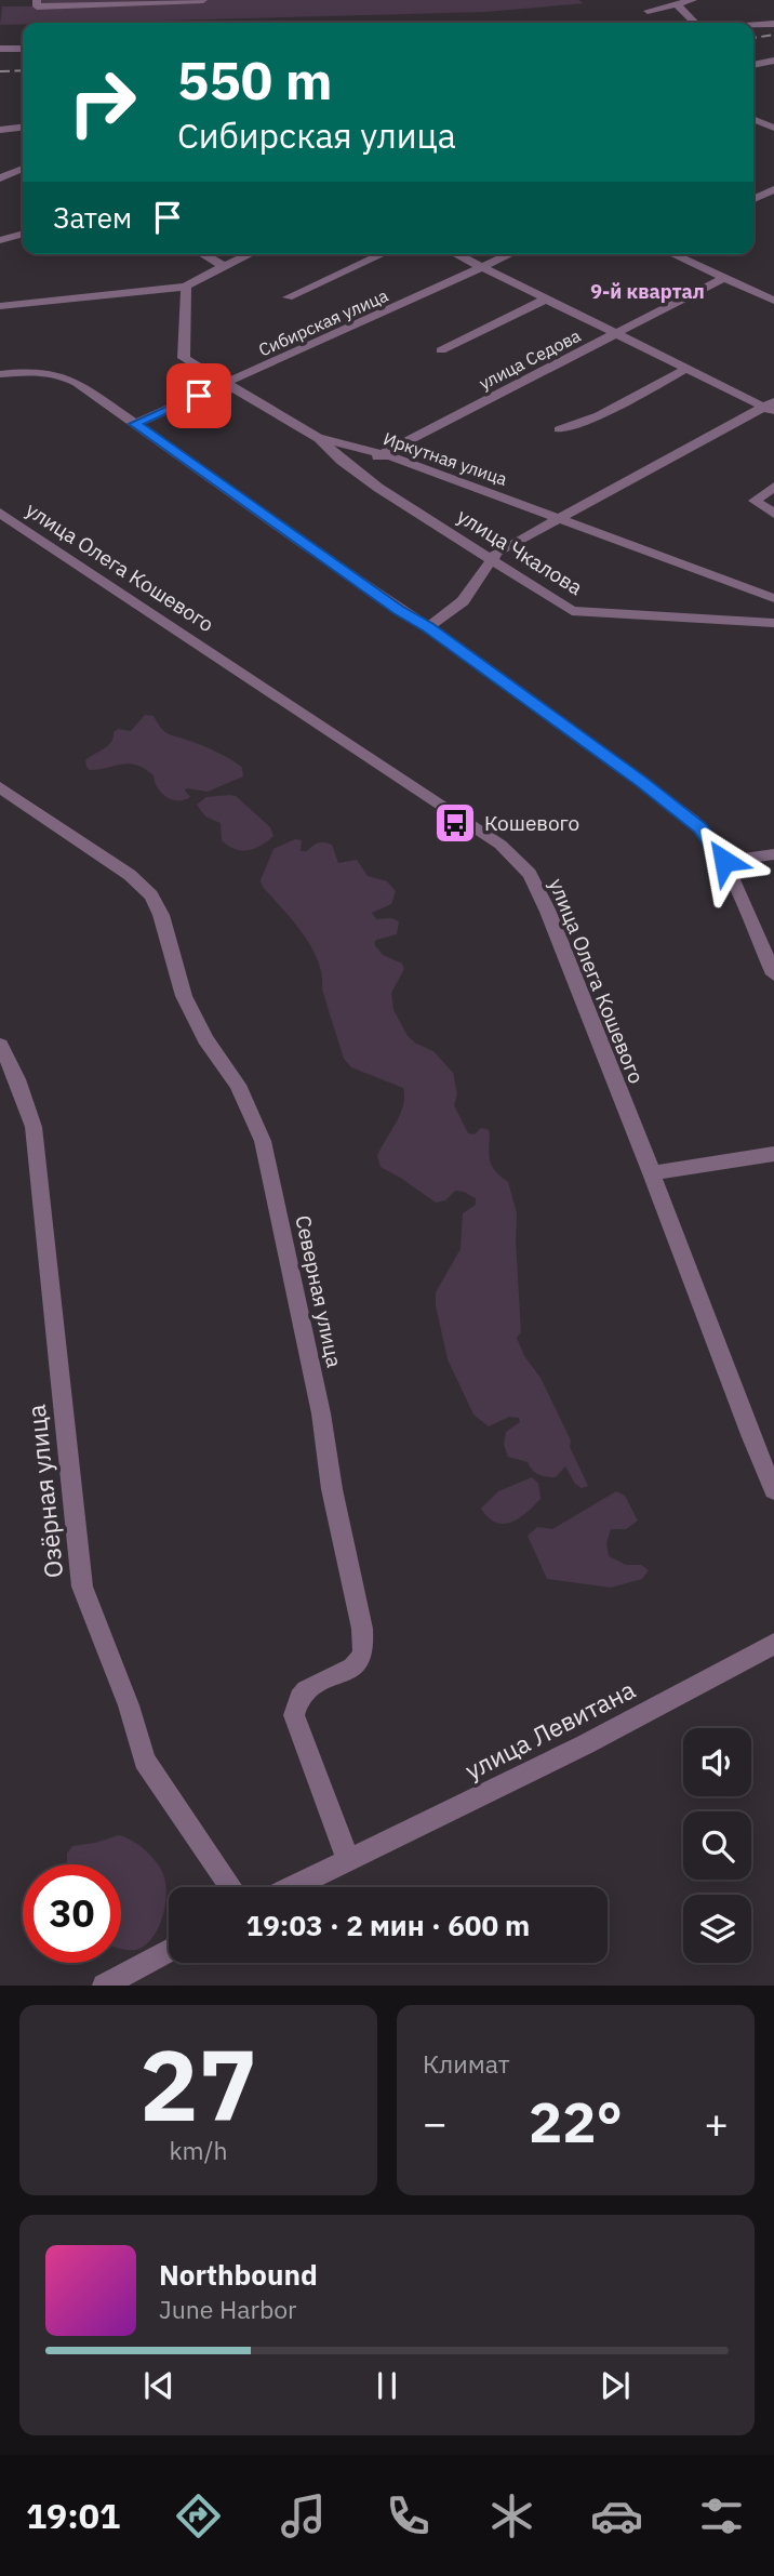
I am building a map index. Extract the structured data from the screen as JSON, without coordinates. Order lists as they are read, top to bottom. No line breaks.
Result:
{"streets":{"street":["Сибирская улица","улица Седова","Иркутная улица","улица Чкалова","улица Олега Кошевого","Северная улица","Озёрная улица","улица Левитана"]},"crossings":[["Сибирская улица","Иркутная улица"],["улица Седова","Иркутная улица"],["улица Седова","улица Чкалова"],["Иркутная улица","улица Чкалова"],["Северная улица","улица Левитана"]],"districts":["9-й квартал"],"places":{"bus stop":["Кошевого"]},"page":{"turn":["550 m","Сибирская улица"],"then":"Затем","limit":"30","trip":"19:03 · 2 мин · 600 m","tile":[["27","km/h"],"Климат"],"heat":["−","22°","+"],"song":["Northbound","June Harbor"],"tabs":"19:01"}}
